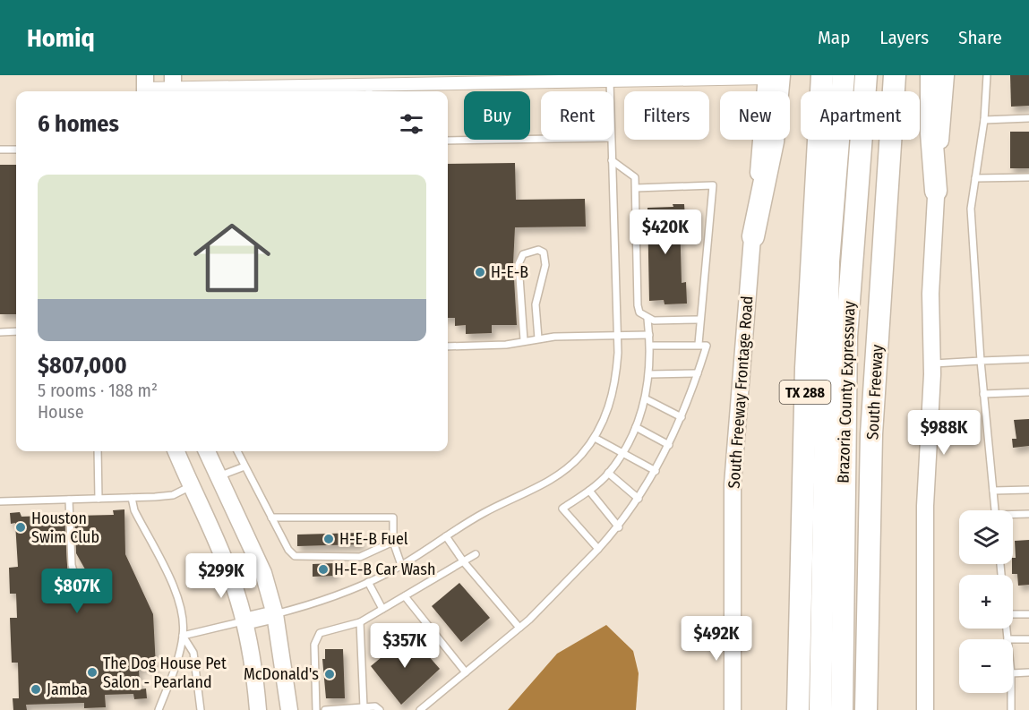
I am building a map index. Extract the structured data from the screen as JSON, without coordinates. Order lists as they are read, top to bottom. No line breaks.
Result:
{"streets":{"highway":["TX 288","Brazoria County Expressway","South Freeway"],"main road":["South Freeway Frontage Road"]},"places":["H-E-B","Houston Swim Club","H-E-B Fuel","H-E-B Car Wash","The Dog House Pet Salon - Pearland","McDonald's","Jamba"],"page":{"header":"Homiq","nav":["Map","Layers","Share"],"chip":["Buy","Rent","Filters","New","Apartment"],"heading":"6 homes","list":[{"name":"$807,000","note":"5 rooms · 188 m² · House"}],"price":["$420K","$988K","$299K","$807K","$492K","$357K"],"map_buttons":["+","−"]}}
